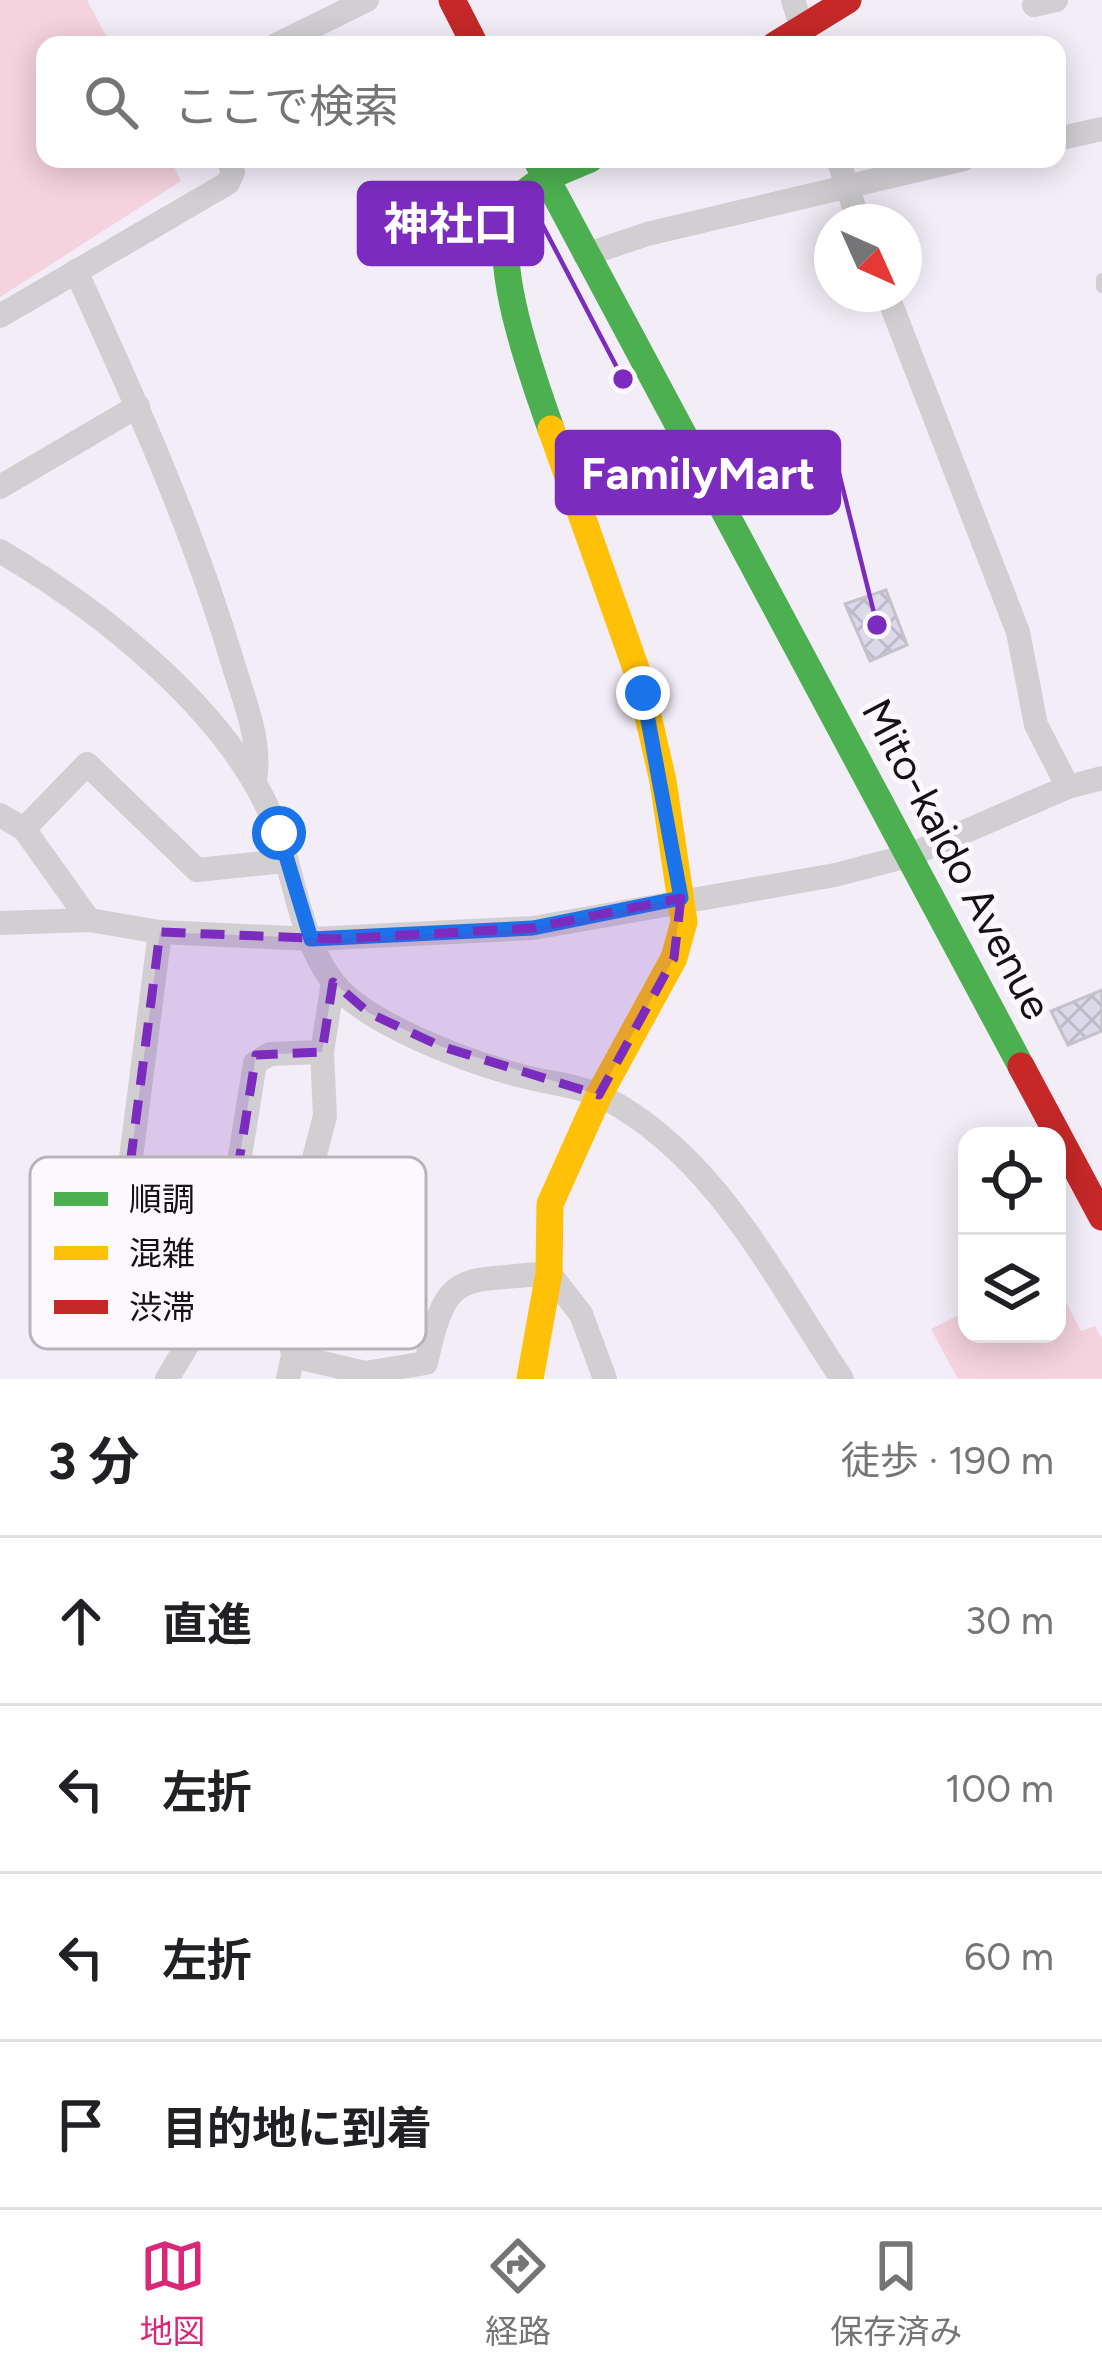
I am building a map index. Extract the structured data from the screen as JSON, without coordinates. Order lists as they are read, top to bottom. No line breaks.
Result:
{"streets":{"main road":["Mito-kaido Avenue"]},"places":["神社口","FamilyMart"],"legend":["順調","混雑","渋滞"],"north":"bottom right","page":{"search":"ここで検索","heading":["3 分","徒歩 · 190 m"],"list":[["直進","30 m"],["左折","100 m"],["左折","60 m"],"目的地に到着"],"nav":["地図","経路","保存済み"]}}
